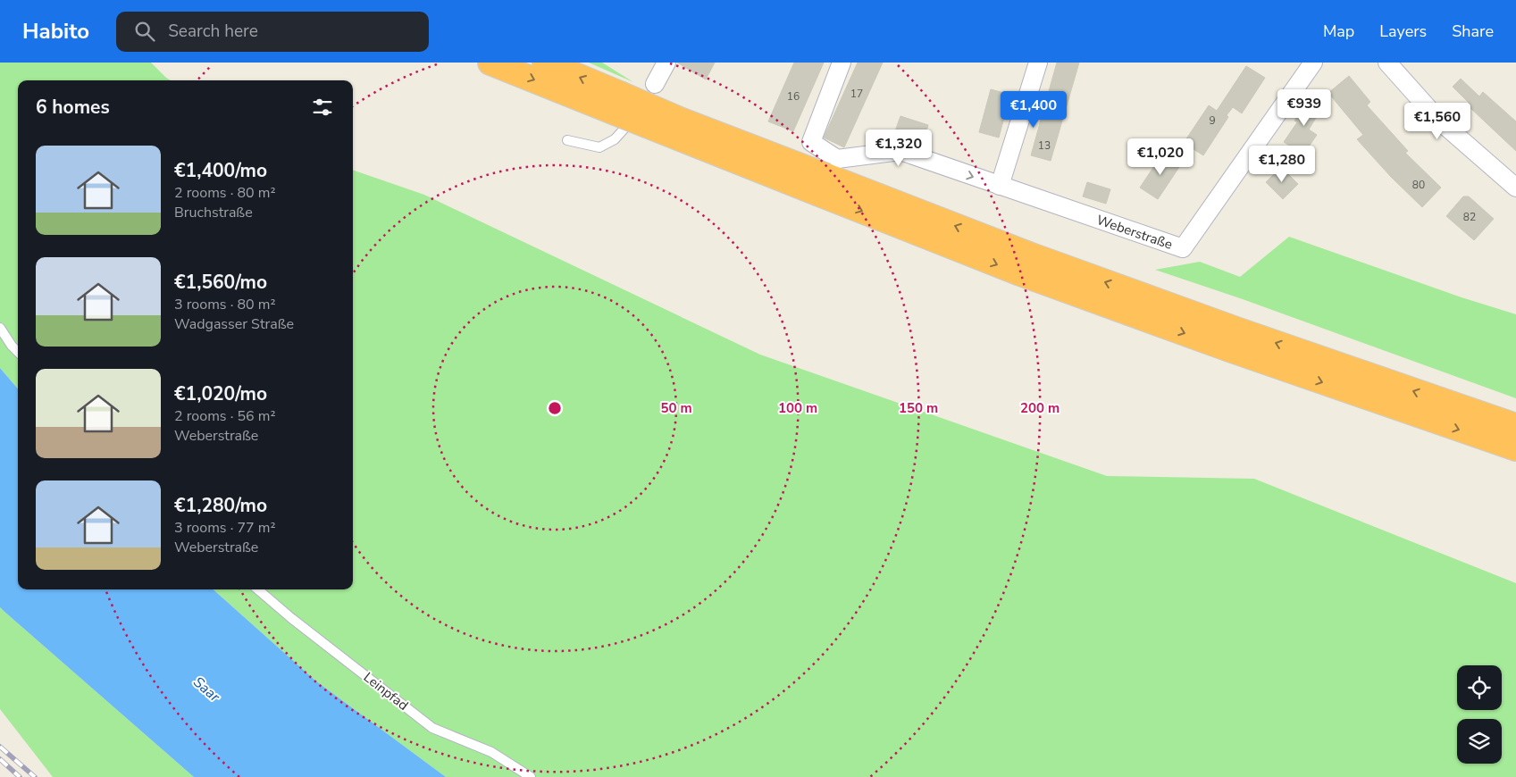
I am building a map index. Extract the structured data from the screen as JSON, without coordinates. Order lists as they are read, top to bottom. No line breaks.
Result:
{"streets":{"street":["Weberstraße"],"lane":["Leinpfad"]},"water":["Saar"],"house_numbers":["17","16","9","13","80","82"],"page":{"header":"Habito","search":"Search here","nav":["Map","Layers","Share"],"heading":"6 homes","price":["€939","€1,400","€1,560","€1,320","€1,020","€1,280"],"list":[{"name":"€1,400/mo","note":"2 rooms · 80 m² · Bruchstraße"},{"name":"€1,560/mo","note":"3 rooms · 80 m² · Wadgasser Straße"},{"name":"€1,020/mo","note":"2 rooms · 56 m² · Weberstraße"},{"name":"€1,280/mo","note":"3 rooms · 77 m² · Weberstraße"}]},"rings":["50 m","100 m","150 m","200 m"]}
